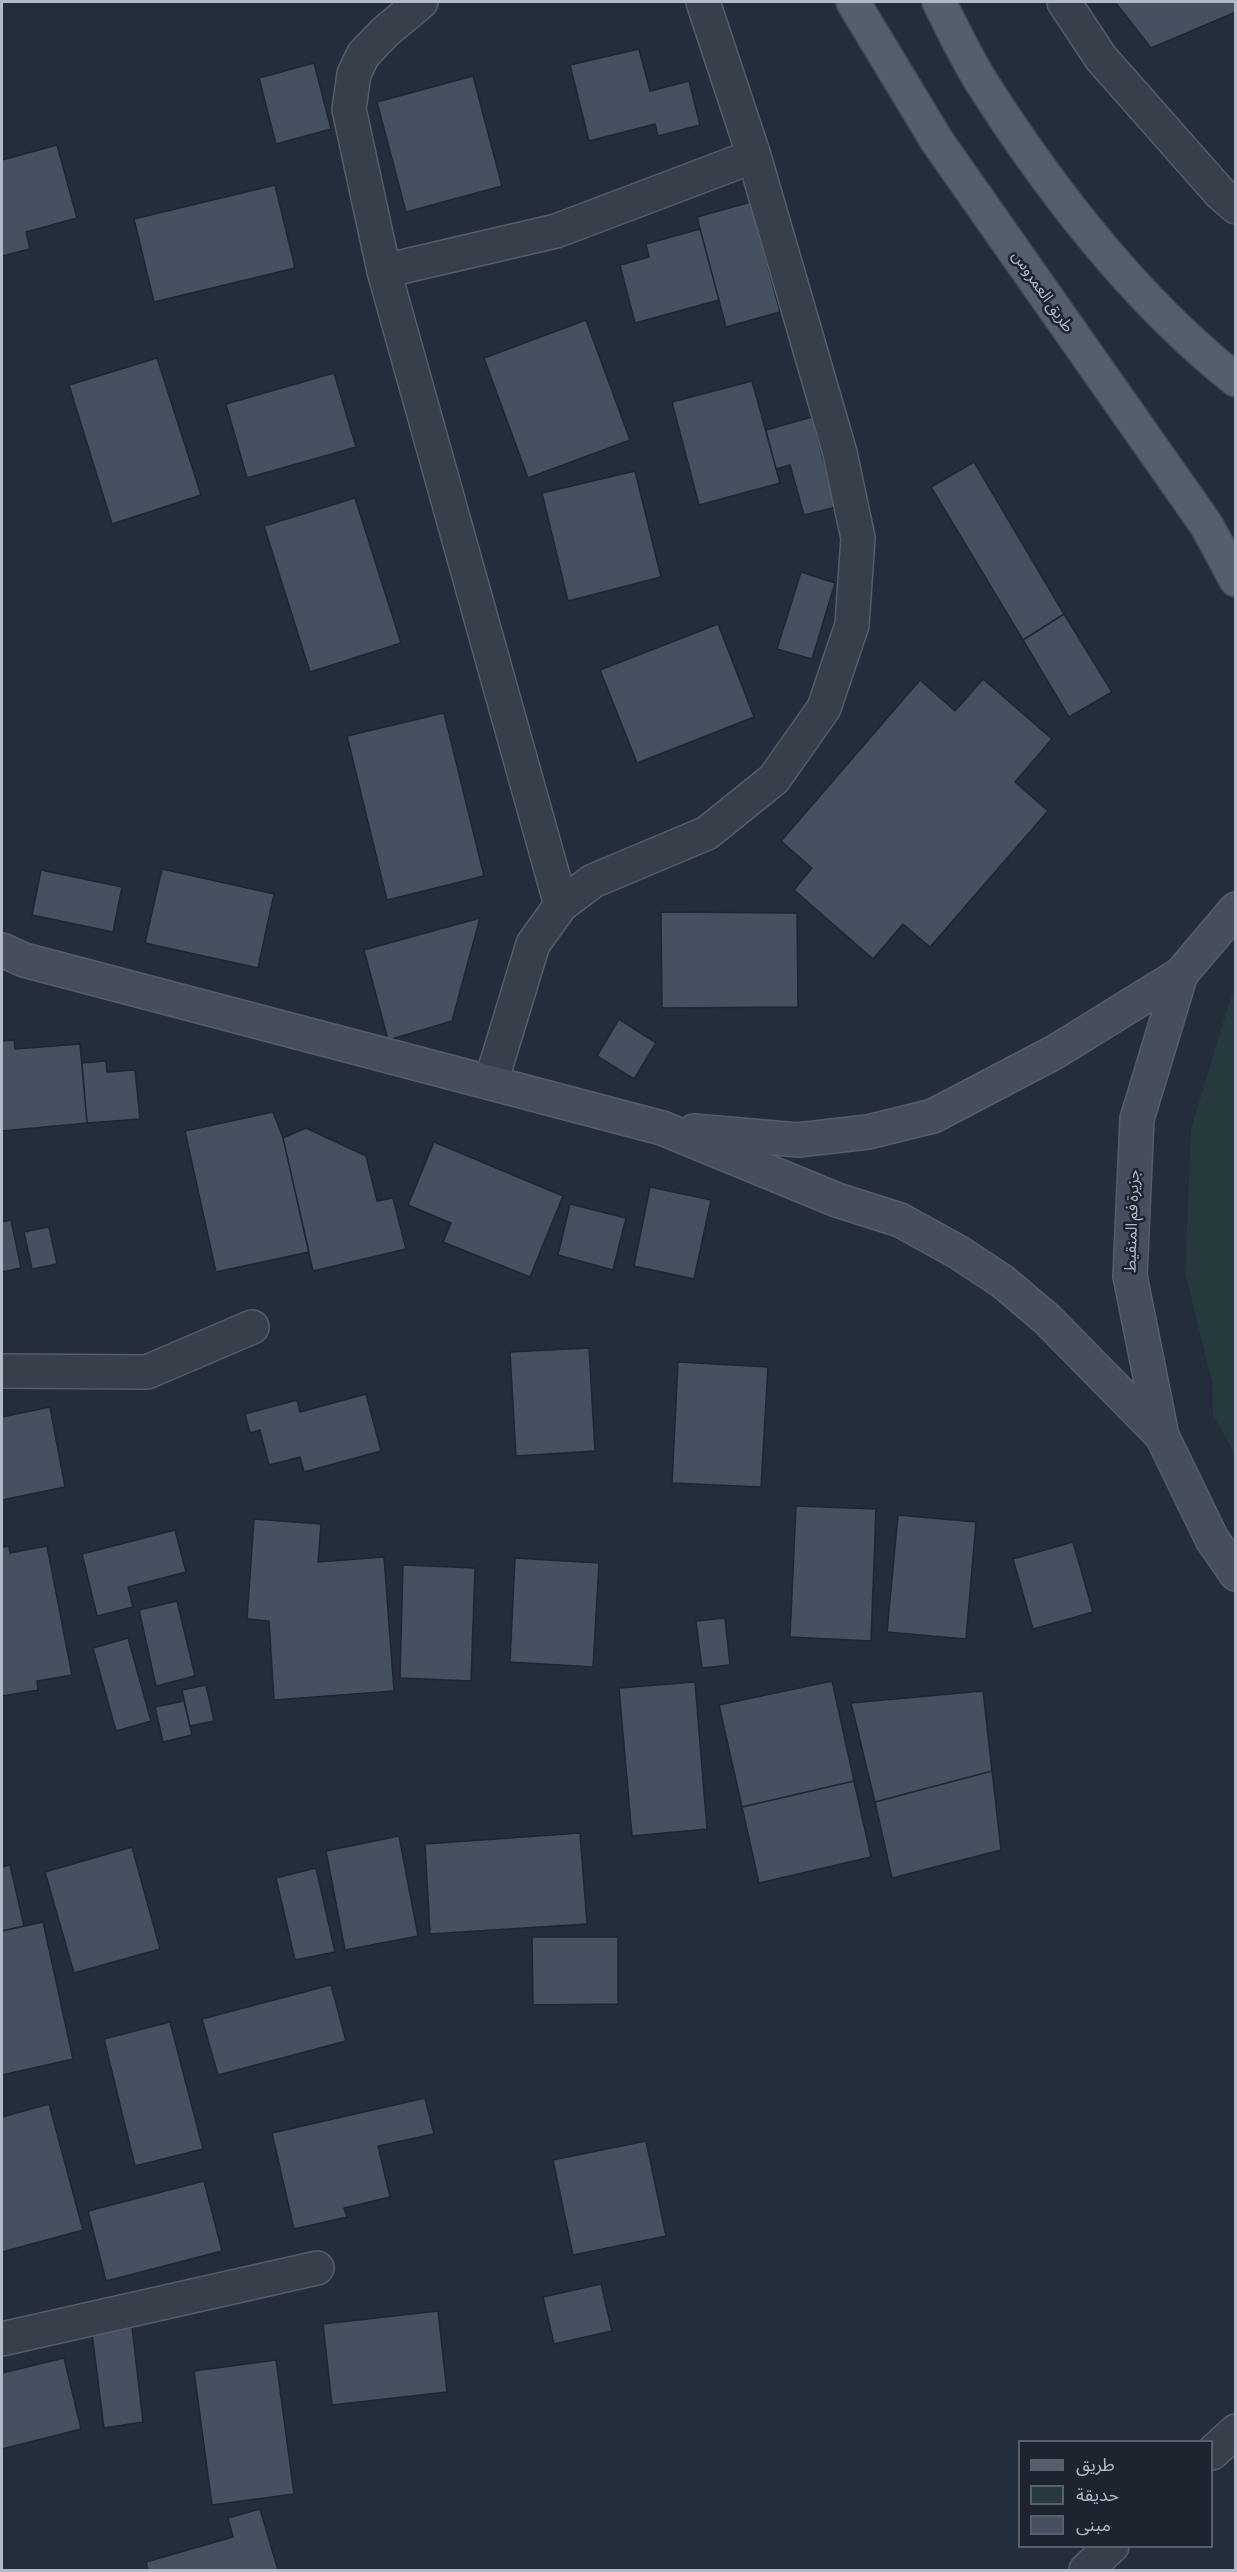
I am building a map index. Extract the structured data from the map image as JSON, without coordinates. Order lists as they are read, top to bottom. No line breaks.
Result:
{"streets":{"main road":["طريق العمروس","جزيرة فم المنقيط"]},"legend":["طريق","حديقة","مبنى"]}
